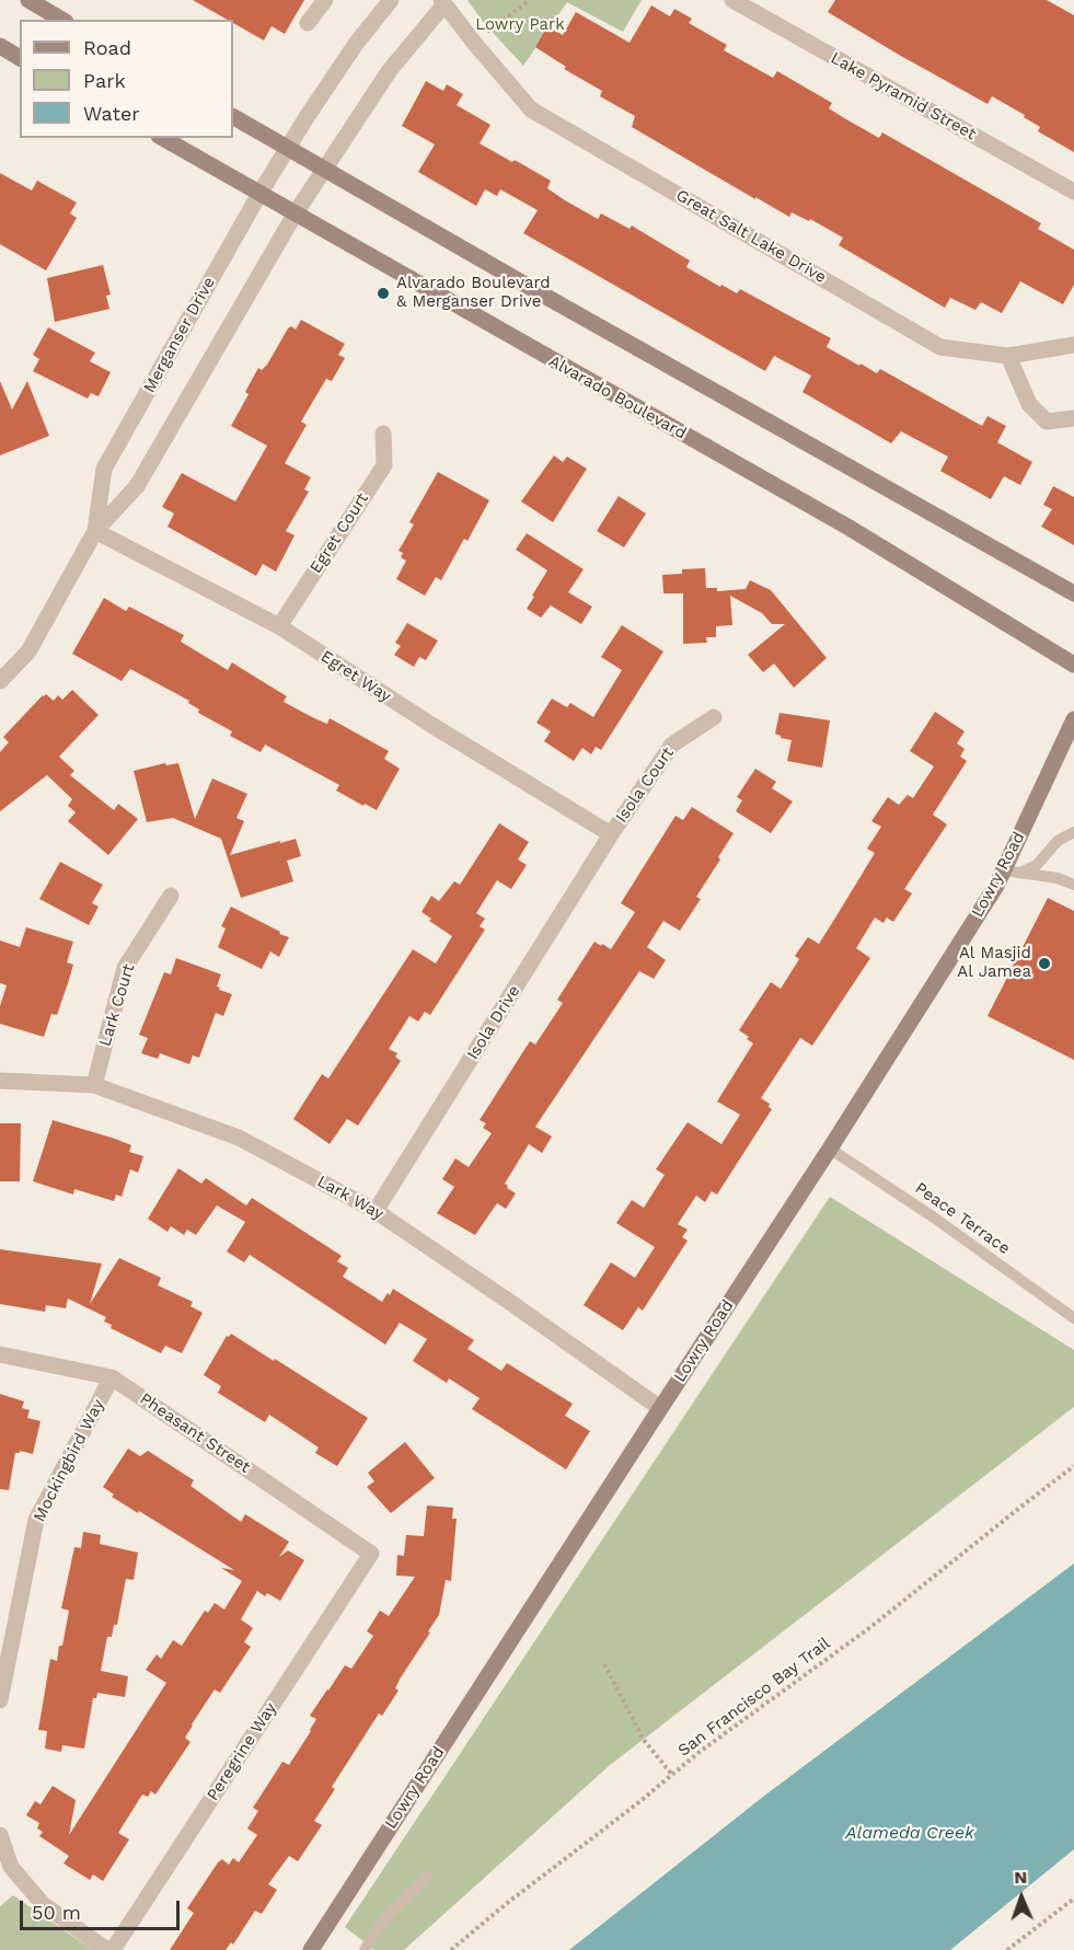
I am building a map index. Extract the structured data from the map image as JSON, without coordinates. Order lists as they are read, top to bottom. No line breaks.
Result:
{"streets":{"main road":["Alvarado Boulevard","Lowry Road"],"street":["Lake Pyramid Street","Great Salt Lake Drive","Merganser Drive","Egret Court","Egret Way","Isola Court","Lark Court","Isola Drive","Lark Way","Pheasant Street","Mockingbird Way","Peregrine Way"],"lane":["Peace Terrace"],"path":["San Francisco Bay Trail"]},"crossings":[["Great Salt Lake Drive","Merganser Drive"],["Great Salt Lake Drive","Alvarado Boulevard"],["Merganser Drive","Alvarado Boulevard"],["Merganser Drive","Egret Way"],["Egret Court","Egret Way"],["Egret Way","Isola Court"],["Egret Way","Isola Drive"],["Isola Court","Isola Drive"],["Lowry Road","Lark Way"],["Lowry Road","Peace Terrace"],["Lark Court","Lark Way"],["Isola Drive","Lark Way"],["Pheasant Street","Mockingbird Way"],["Pheasant Street","Peregrine Way"]],"water":["Alameda Creek"],"parks":["Lowry Park"],"places":["Alvarado Boulevard & Merganser Drive","Al Masjid Al Jamea"],"legend":["Road","Park","Water"],"scale_bar":"50 m","north":"top"}
